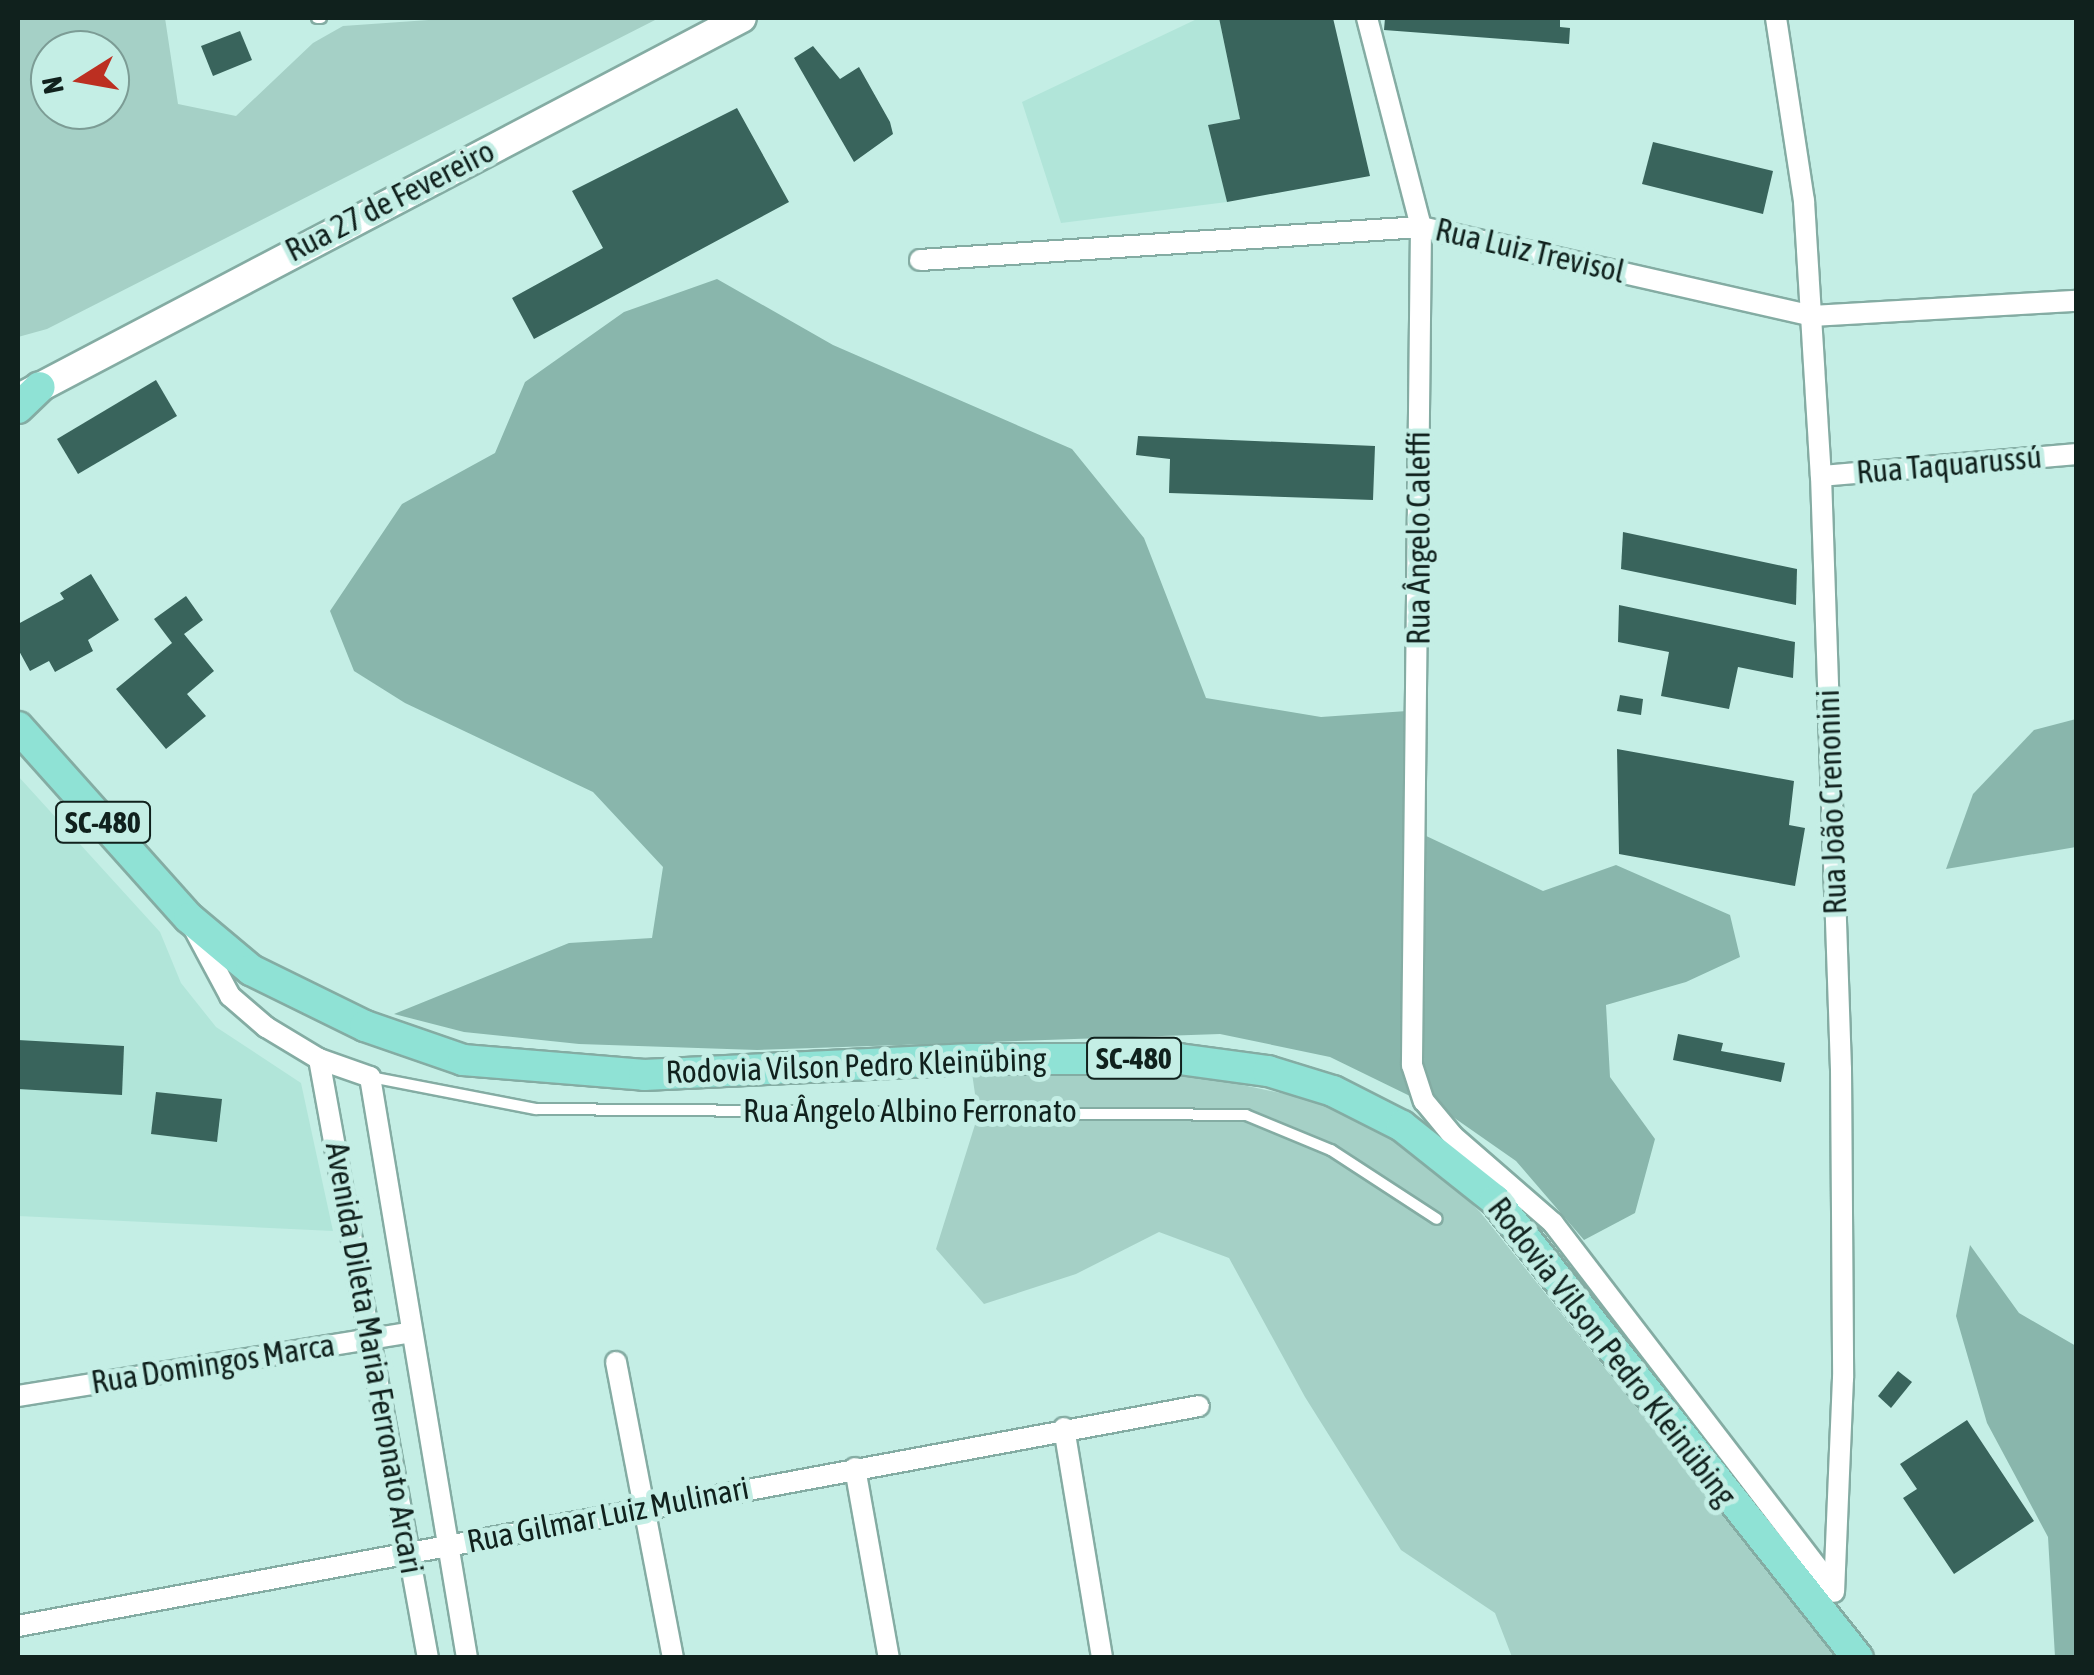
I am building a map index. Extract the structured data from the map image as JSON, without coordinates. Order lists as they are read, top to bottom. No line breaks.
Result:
{"streets":{"main road":["Rua 27 de Fevereiro","SC-480","Rodovia Vilson Pedro Kleinübing"],"street":["Rua Luiz Trevisol","Rua Taquarussú","Rua Ângelo Caleffi","Rua João Crenonini","Rua Ângelo Albino Ferronato","Avenida Dileta Maria Ferronato Arcari","Rua Domingos Marca","Rua Gilmar Luiz Mulinari"]},"crossings":[["Rua Luiz Trevisol","Rua Ângelo Caleffi"],["Rua Luiz Trevisol","Rua João Crenonini"],["Rua Taquarussú","Rua João Crenonini"],["Rua Ângelo Caleffi","Rua João Crenonini"],["Rua João Crenonini","Rodovia Vilson Pedro Kleinübing"],["Rodovia Vilson Pedro Kleinübing","Rua Ângelo Albino Ferronato"],["Rua Ângelo Albino Ferronato","Avenida Dileta Maria Ferronato Arcari"],["Avenida Dileta Maria Ferronato Arcari","Rua Domingos Marca"],["Avenida Dileta Maria Ferronato Arcari","Rua Gilmar Luiz Mulinari"]],"north":"left"}
